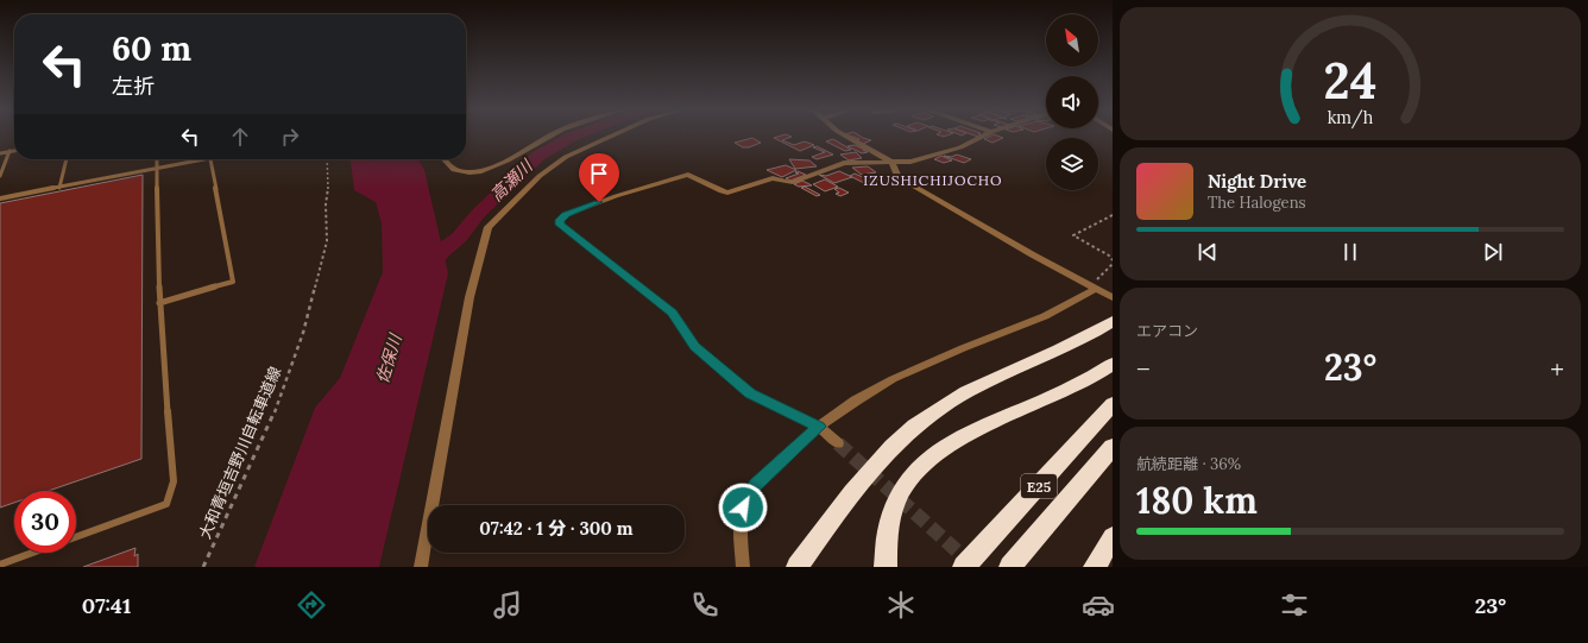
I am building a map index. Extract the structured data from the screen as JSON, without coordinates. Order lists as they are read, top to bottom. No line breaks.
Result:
{"streets":{"highway":["E25"],"path":["大和青垣吉野川自転車道線"]},"districts":["IZUSHICHIJOCHO"],"water":["高瀬川","佐保川"],"north":"top left","page":{"turn":["60 m","左折"],"song":["Night Drive","The Halogens"],"tile":["エアコン",["航続距離 · 36%","180 km"]],"heat":["−","23°","+"],"limit":"30","trip":"07:42 · 1 分 · 300 m","tabs":["07:41","23°"],"gauge":["24","km/h"]}}
